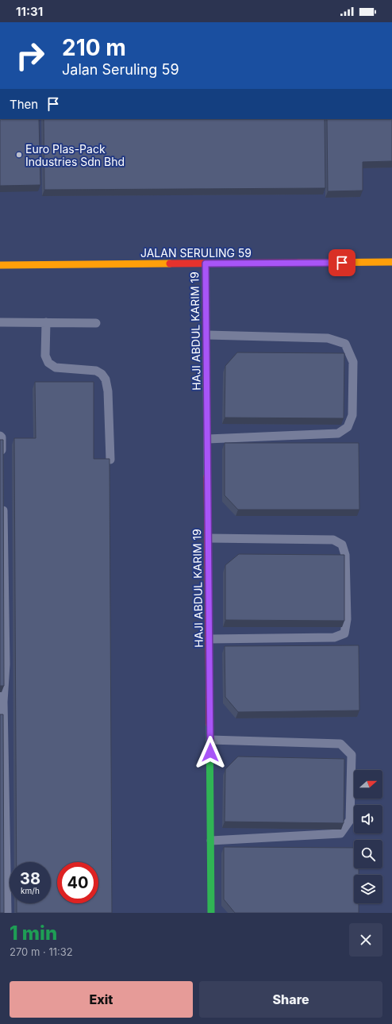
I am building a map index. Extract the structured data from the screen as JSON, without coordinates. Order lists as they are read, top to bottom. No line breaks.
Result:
{"streets":{"street":["JALAN SERULING 59","HAJI ABDUL KARIM 19"]},"crossings":[["JALAN SERULING 59","HAJI ABDUL KARIM 19"]],"places":["Euro Plas-Pack Industries Sdn Bhd"],"north":"right","page":{"status":"11:31","turn":["210 m","Jalan Seruling 59"],"then":"Then","speed":"38 km/h","limit":"40","heading":["1 min","270 m · 11:32"],"buttons":["Exit","Share"]}}
